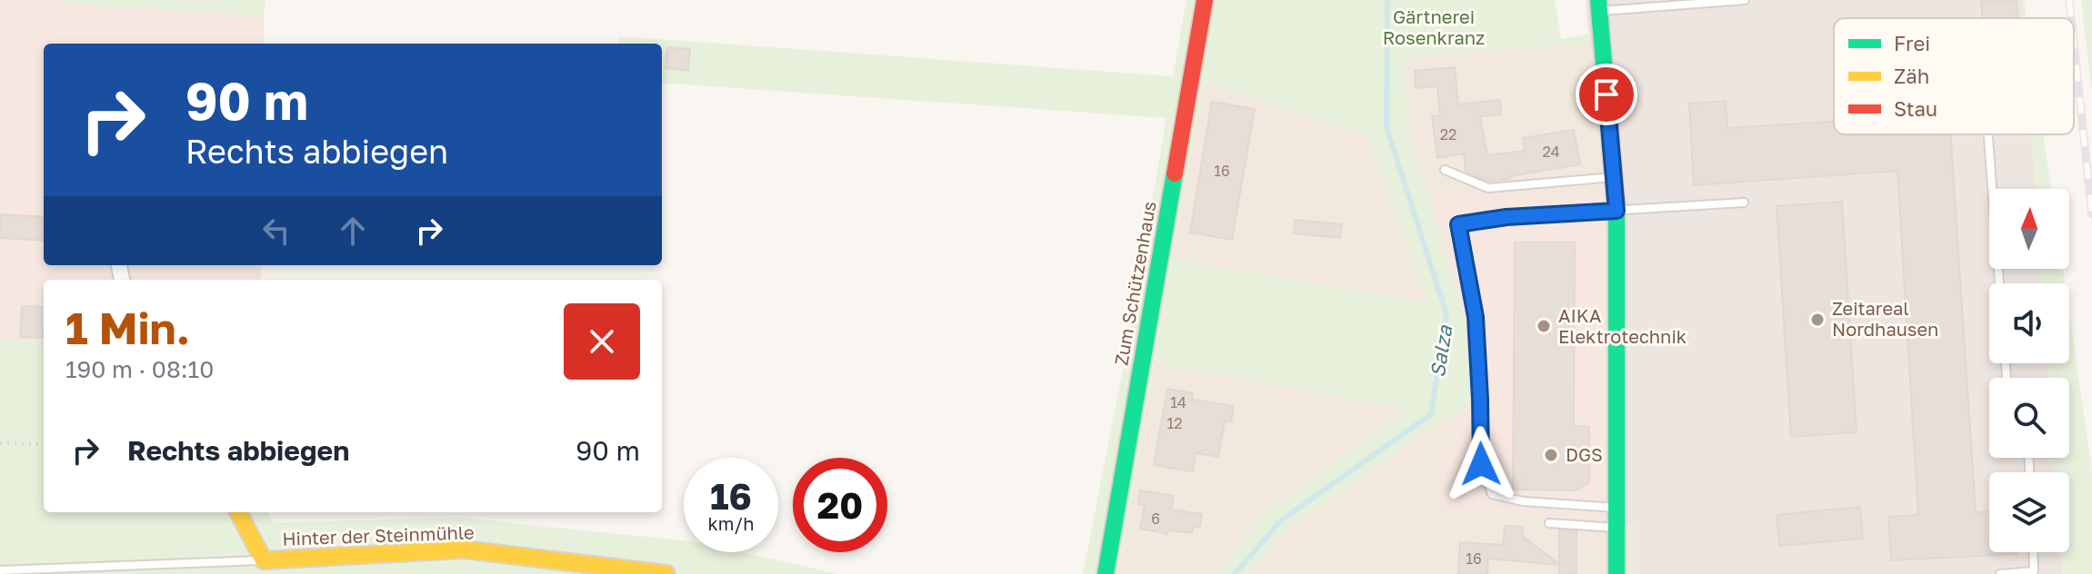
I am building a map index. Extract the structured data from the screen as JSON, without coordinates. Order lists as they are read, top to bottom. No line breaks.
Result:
{"streets":{"street":["Zum Schützenhaus","Hinter der Steinmühle"]},"water":["Salza"],"parks":["Gärtnerei Rosenkranz"],"places":["Zeitareal Nordhausen","AIKA Elektrotechnik","DGS"],"house_numbers":["22","24","16","14","12","6","16"],"legend":["Frei","Zäh","Stau"],"north":"top","page":{"turn":["90 m","Rechts abbiegen"],"heading":["1 Min.","190 m · 08:10"],"list":[{"name":"Rechts abbiegen","value":"90 m"}],"speed":"16 km/h","limit":"20"}}
